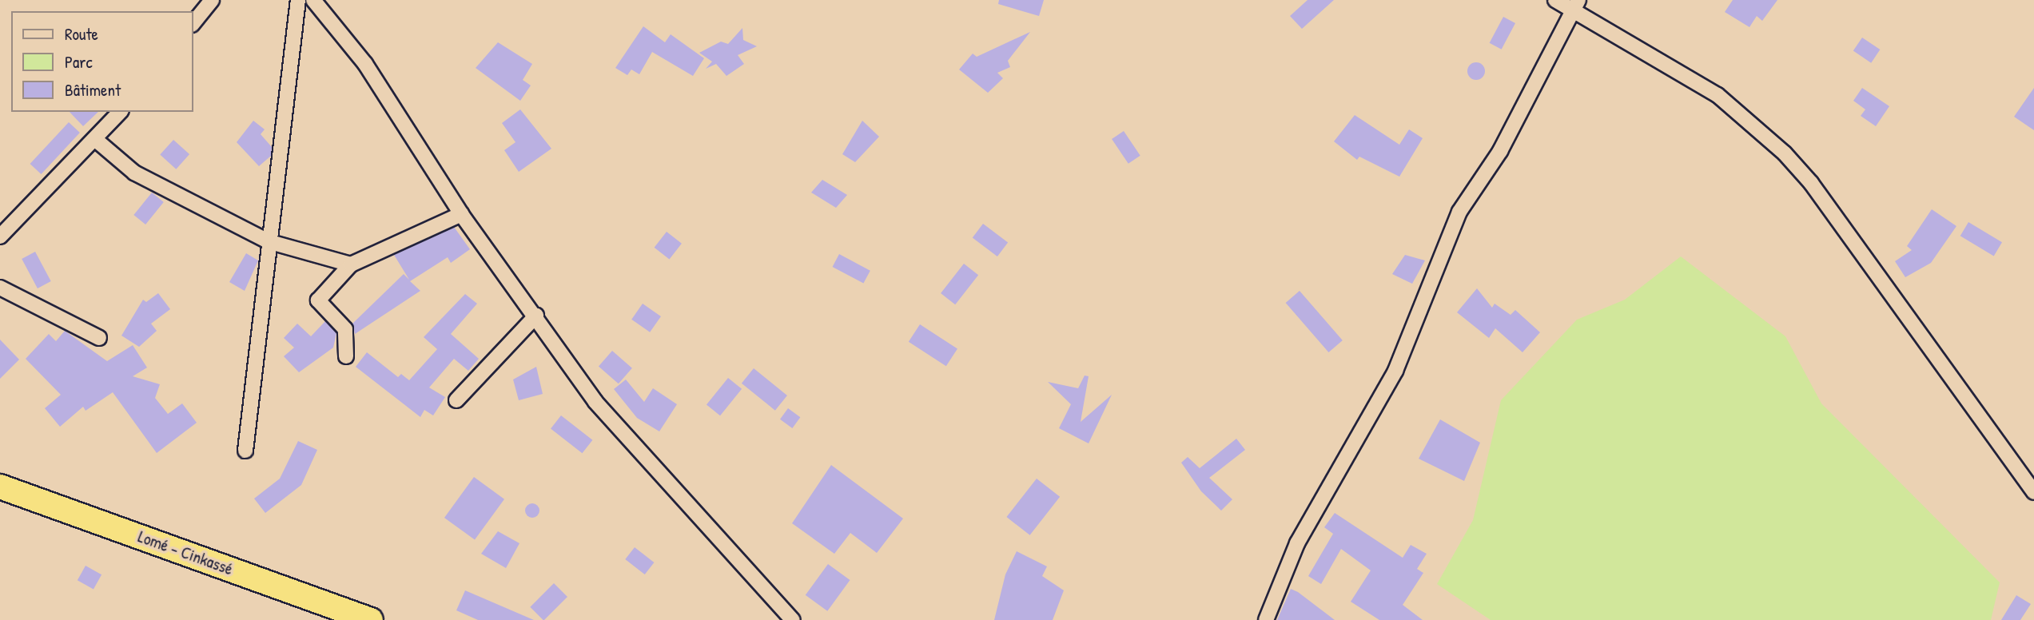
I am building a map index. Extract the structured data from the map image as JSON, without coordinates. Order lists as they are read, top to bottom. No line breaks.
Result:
{"streets":{"highway":["Lomé - Cinkassé"]},"legend":["Route","Parc","Bâtiment"]}
